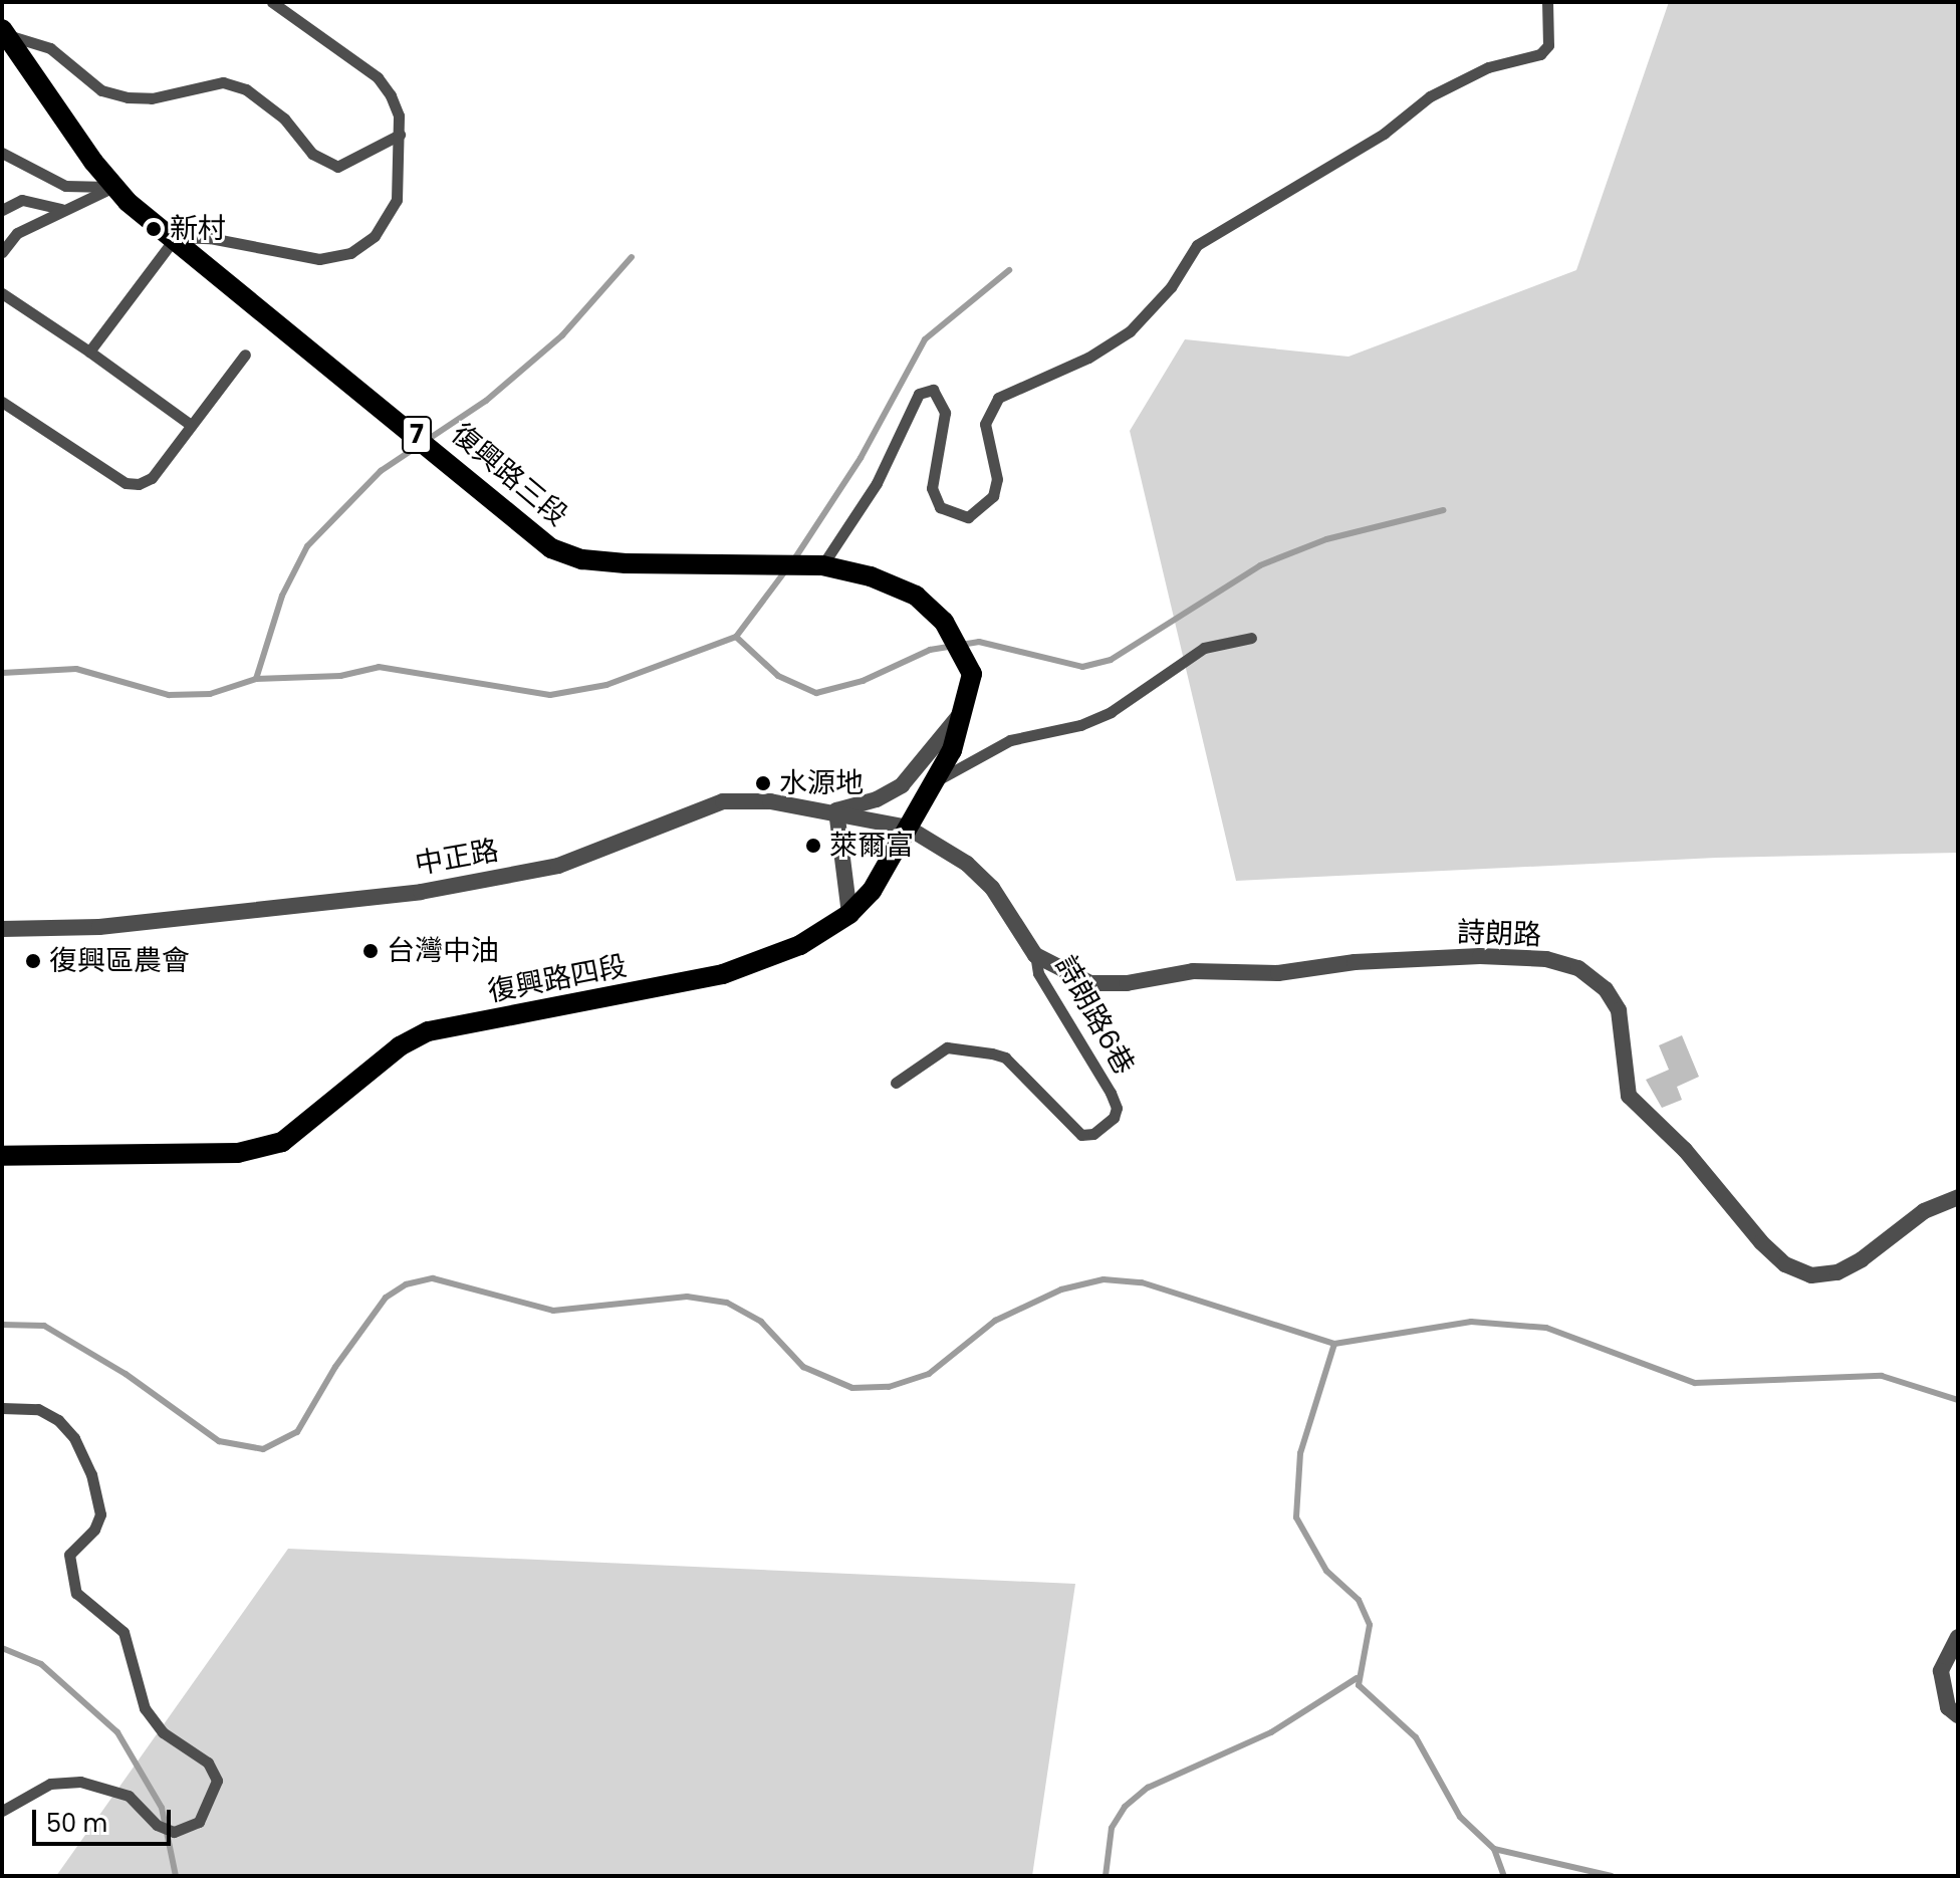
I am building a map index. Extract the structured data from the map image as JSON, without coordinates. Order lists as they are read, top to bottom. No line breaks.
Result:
{"streets":{"main road":["7","復興路三段","復興路四段"],"street":["中正路","詩朗路"],"lane":["詩朗路6巷"]},"crossings":[["復興路三段","復興路四段"],["中正路","復興路四段"],["詩朗路","詩朗路6巷"]],"places":["新村","水源地","萊爾富","台灣中油","復興區農會"],"scale_bar":"50 m"}
